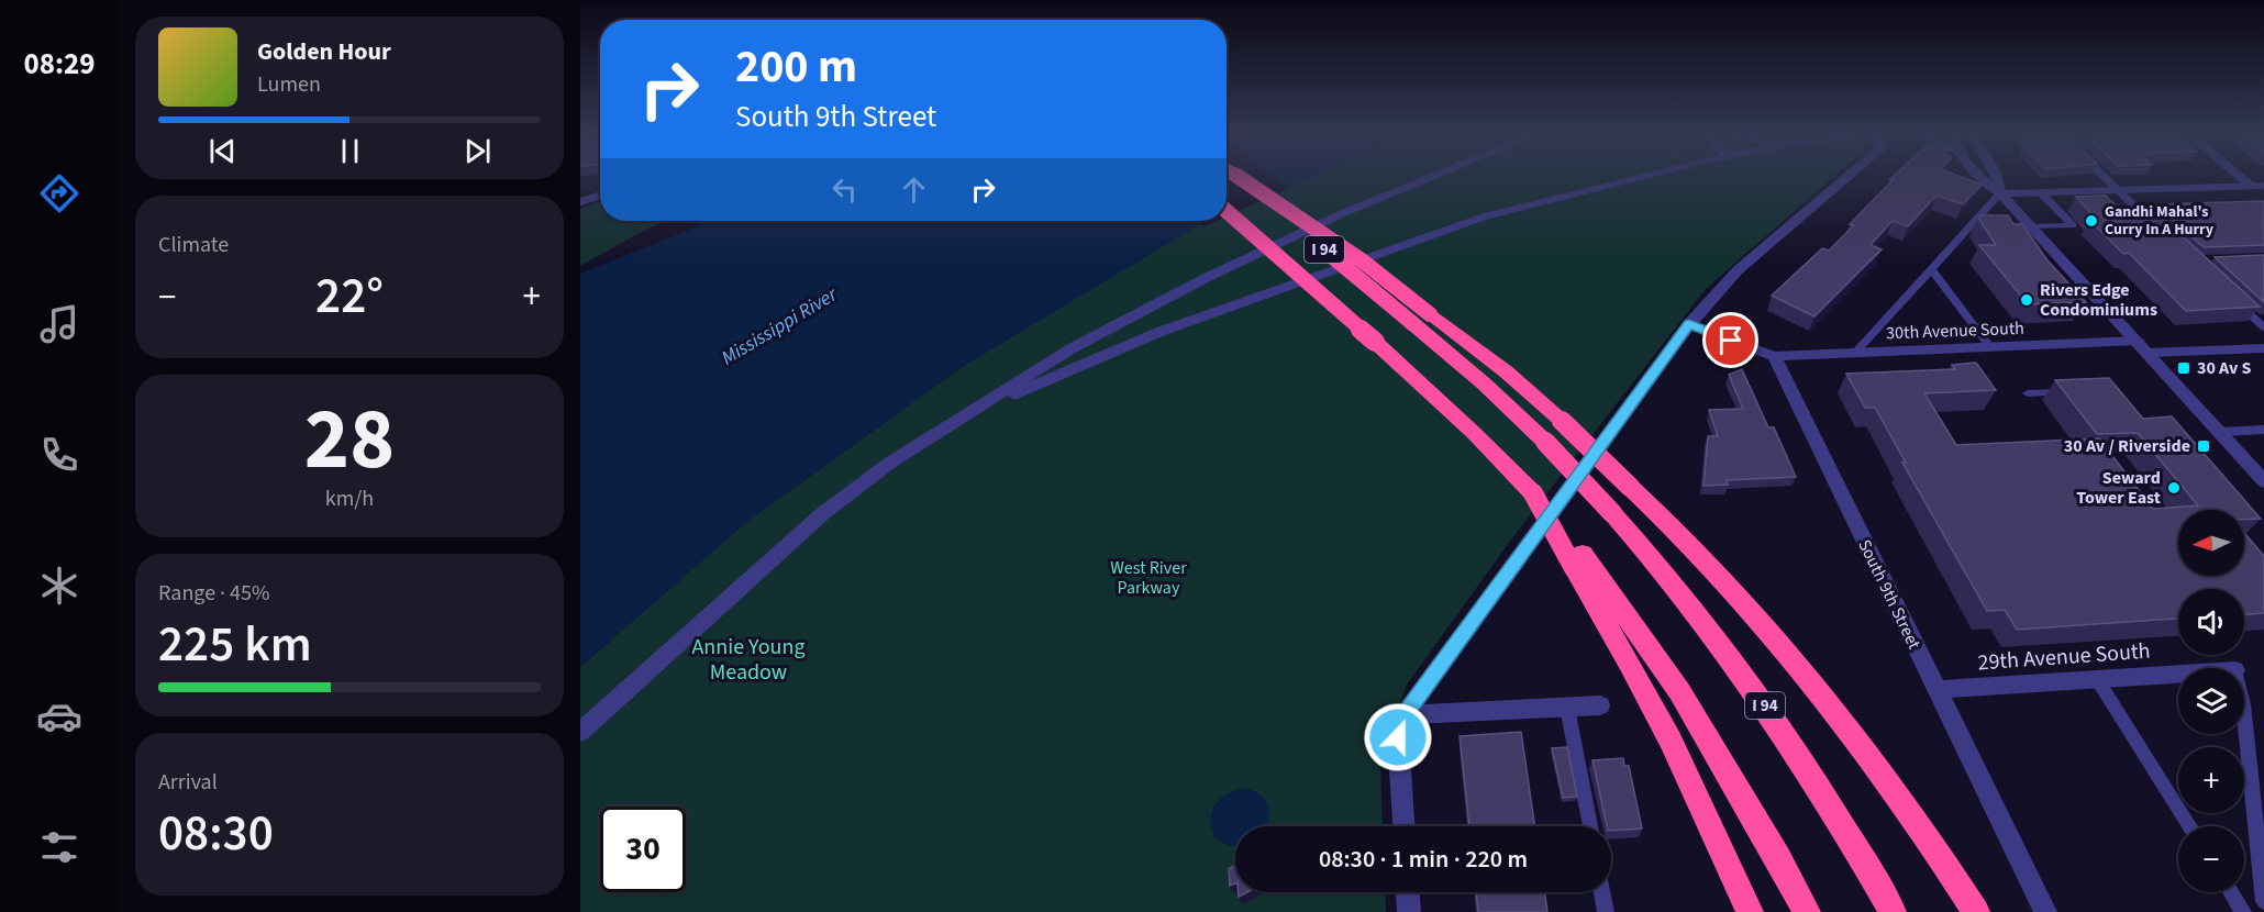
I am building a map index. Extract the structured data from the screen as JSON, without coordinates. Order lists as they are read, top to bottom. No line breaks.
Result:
{"streets":{"highway":["I 94"],"street":["30th Avenue South","South 9th Street","29th Avenue South"]},"crossings":[["30th Avenue South","South 9th Street"],["South 9th Street","29th Avenue South"]],"water":["Mississippi River"],"parks":["West River Parkway","Annie Young Meadow"],"places":{"other":["Gandhi Mahal's Curry In A Hurry","Rivers Edge Condominiums","Seward Tower East"],"transit":["30 Av S","30 Av / Riverside"]},"north":"left","page":{"tabs":"08:29","turn":["200 m","South 9th Street"],"song":["Golden Hour","Lumen"],"tile":["Climate",["28","km/h"],["Range · 45%","225 km"],["Arrival","08:30"]],"heat":["−","22°","+"],"map_buttons":["+","−"],"limit":"30","trip":"08:30 · 1 min · 220 m"}}
